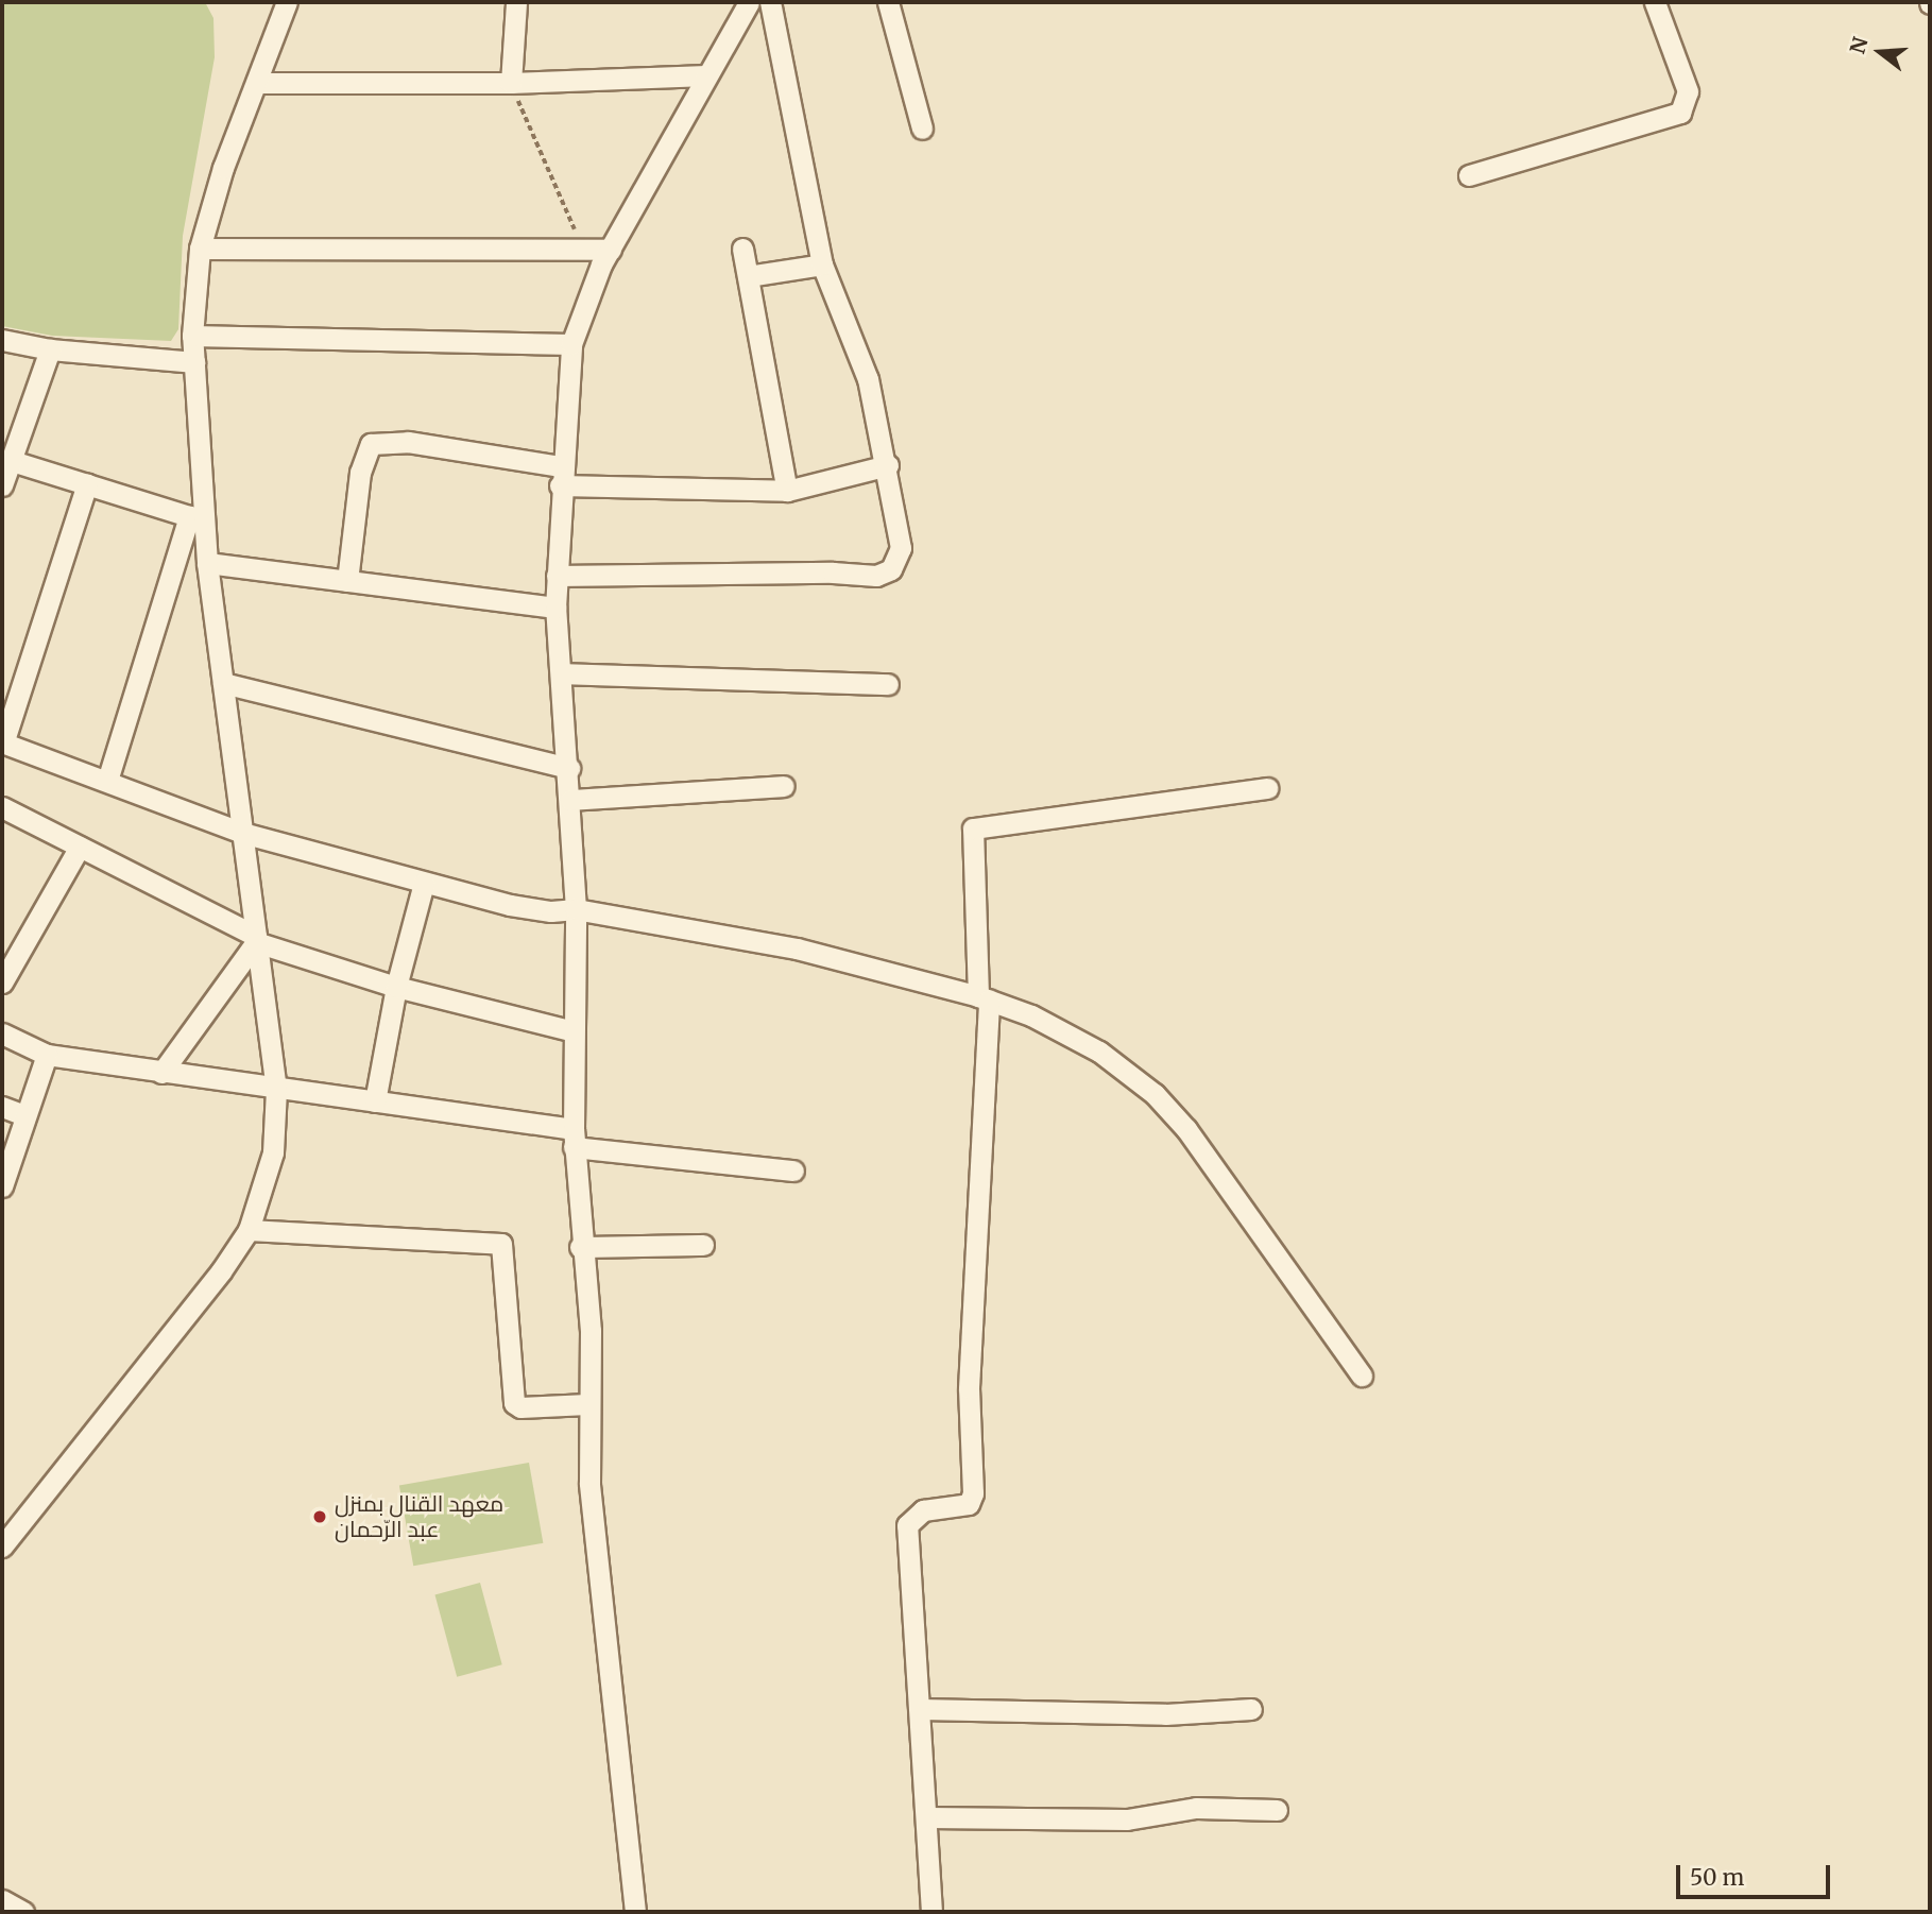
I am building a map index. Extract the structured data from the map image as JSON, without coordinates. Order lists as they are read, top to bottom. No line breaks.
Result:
{"places":["معهد القنال بمنزل عبد الرّحمان"],"scale_bar":"50 m","north":"left"}
